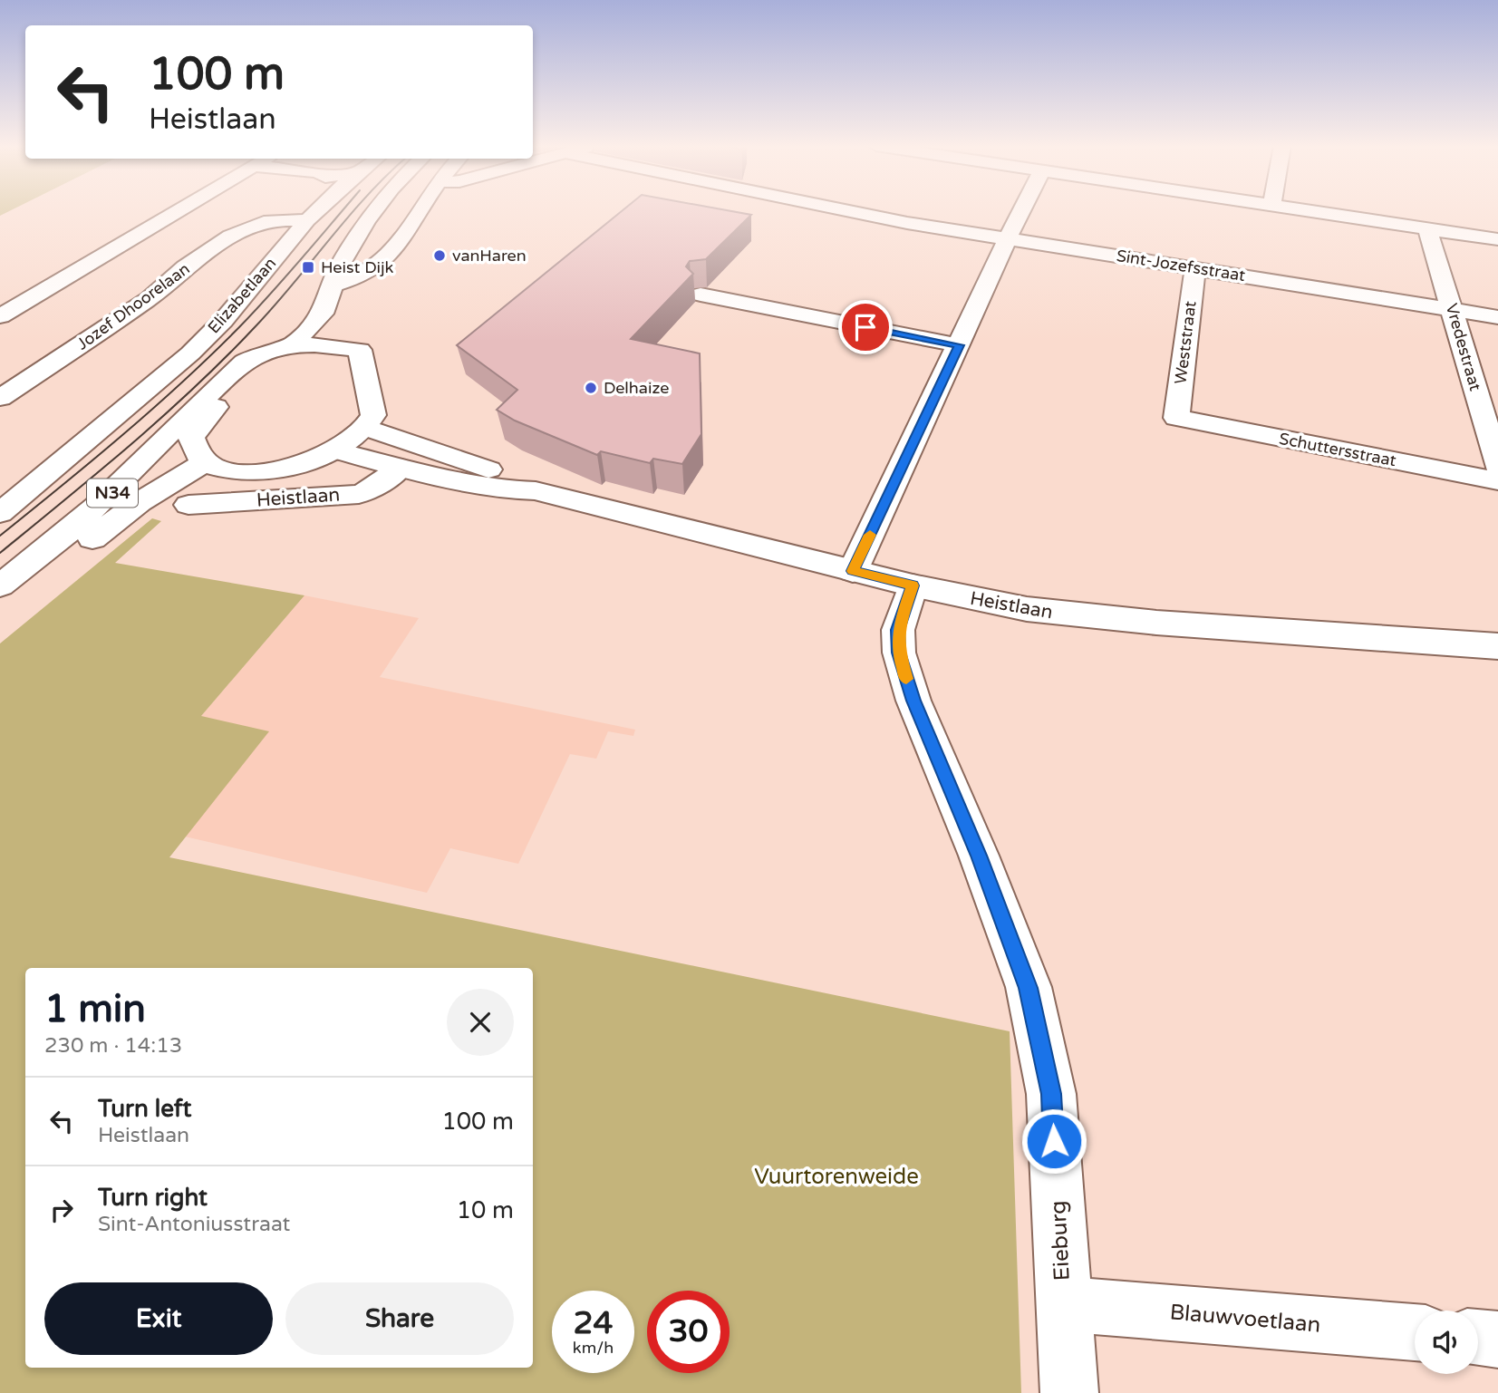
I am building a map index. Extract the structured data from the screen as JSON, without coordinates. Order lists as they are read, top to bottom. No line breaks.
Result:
{"streets":{"street":["Sint-Jozefsstraat","Elizabetlaan","Jozef Dhoorelaan","Weststraat","Vredestraat","Schuttersstraat","N34","Heistlaan","Eieburg","Blauwvoetlaan"]},"crossings":[["Sint-Jozefsstraat","Weststraat"],["Sint-Jozefsstraat","Vredestraat"],["Elizabetlaan","Jozef Dhoorelaan"],["Weststraat","Schuttersstraat"],["Heistlaan","Eieburg"],["Eieburg","Blauwvoetlaan"]],"parks":["Vuurtorenweide"],"places":{"other":["vanHaren","Delhaize"],"transit":["Heist Dijk"]},"page":{"turn":["100 m","Heistlaan"],"heading":["1 min","230 m · 14:13"],"list":[{"name":"Turn left","note":"Heistlaan","value":"100 m"},{"name":"Turn right","note":"Sint-Antoniusstraat","value":"10 m"}],"buttons":["Exit","Share"],"speed":"24 km/h","limit":"30"}}
